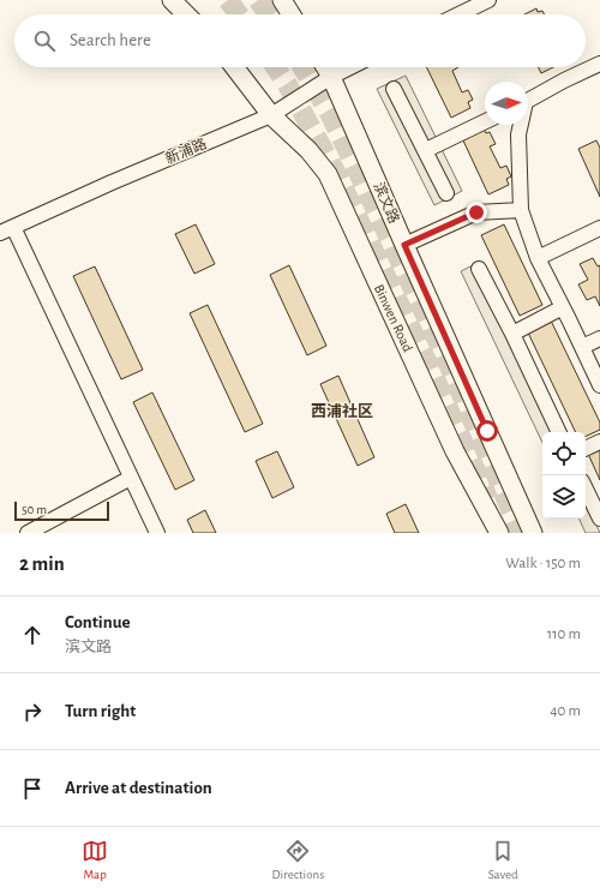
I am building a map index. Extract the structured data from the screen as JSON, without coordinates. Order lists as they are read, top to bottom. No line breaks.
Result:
{"streets":{"main road":["滨文路","Binwen Road"],"street":["新浦路"]},"crossings":[["新浦路","滨文路"],["新浦路","Binwen Road"]],"districts":["西浦社区"],"scale_bar":"50 m","north":"right","page":{"search":"Search here","scale":"50 m","heading":["2 min","Walk · 150 m"],"list":[["Continue","滨文路","110 m"],["Turn right","40 m"],"Arrive at destination"],"nav":["Map","Directions","Saved"]}}
